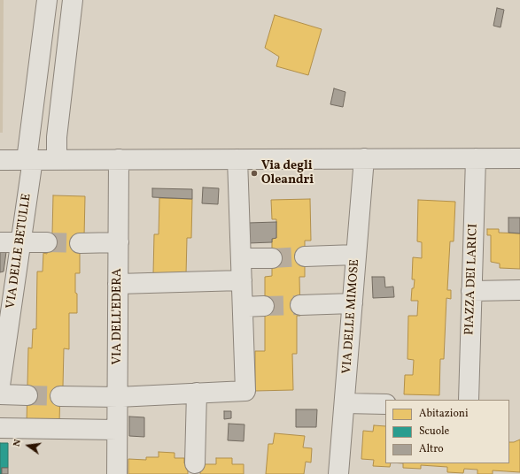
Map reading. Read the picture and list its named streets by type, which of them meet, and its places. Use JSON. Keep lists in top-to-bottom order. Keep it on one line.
{"streets":{"street":["VIA DELLE BETULLE","PIAZZA DEI LARICI","VIA DELL'EDERA","VIA DELLE MIMOSE"]},"places":["Via degli Oleandri"],"legend":["Abitazioni","Scuole","Altro"],"north":"left"}
